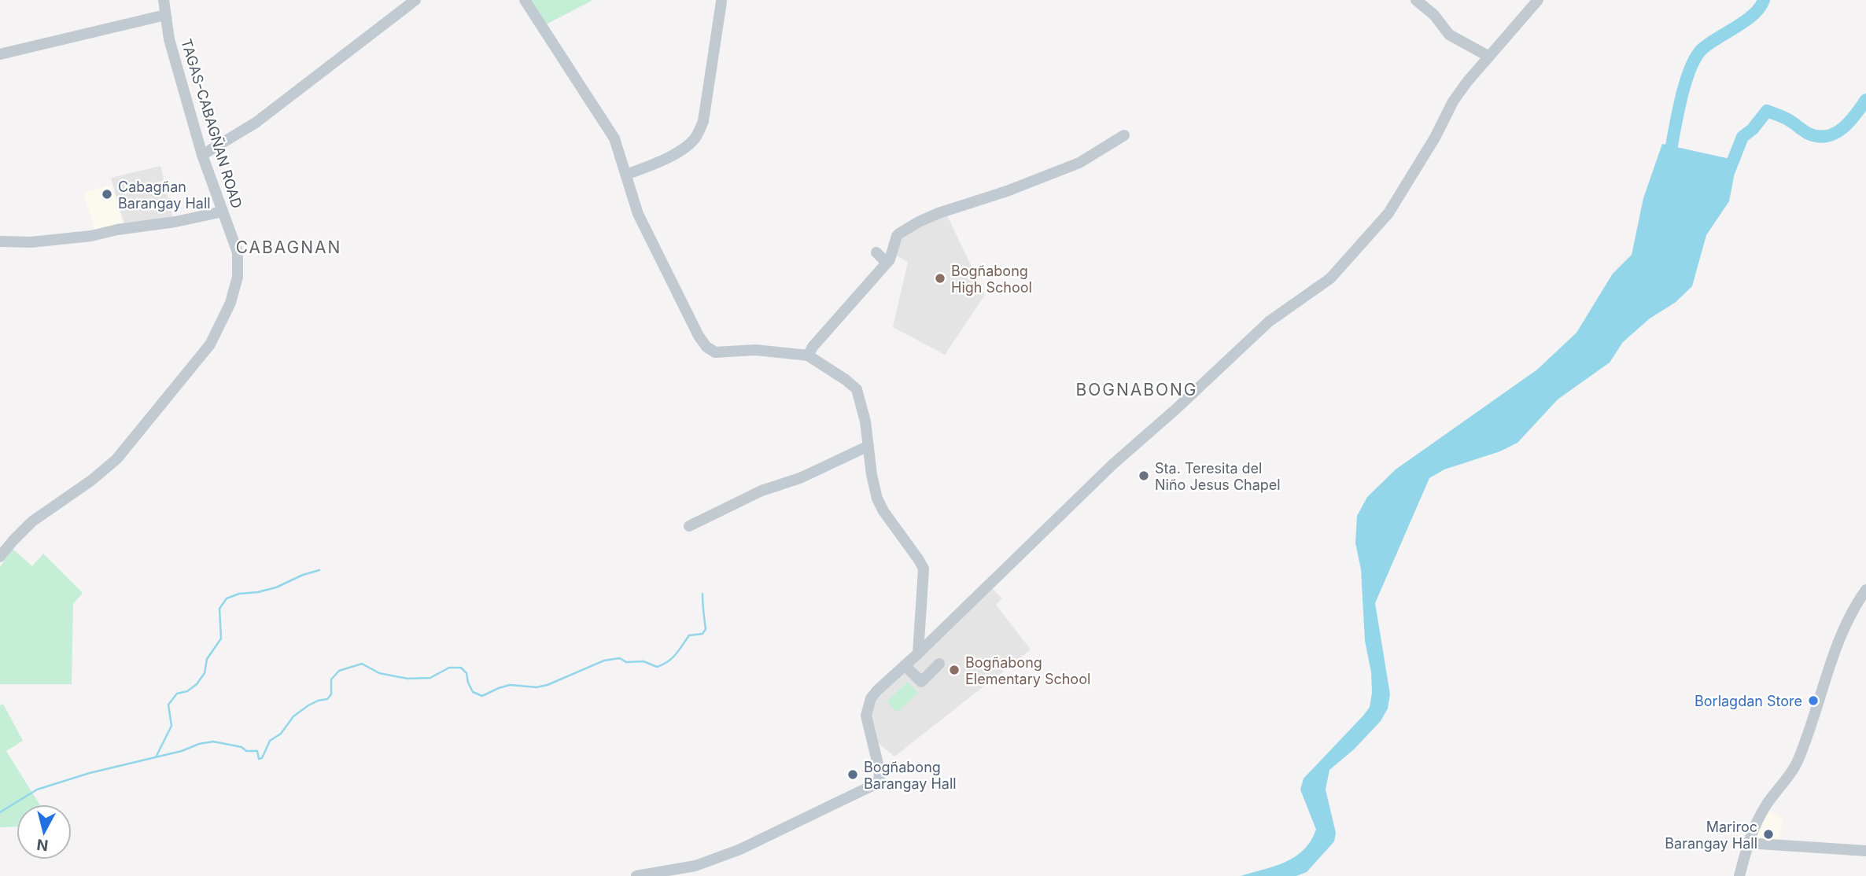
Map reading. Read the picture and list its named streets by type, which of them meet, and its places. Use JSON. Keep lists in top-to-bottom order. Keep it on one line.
{"streets":{"street":["TAGAS-CABAGÑAN ROAD"]},"districts":["CABAGNAN","BOGNABONG"],"places":["Cabagñan Barangay Hall","Bogñabong High School","Sta. Teresita del Niño Jesus Chapel","Bogñabong Elementary School","Borlagdan Store","Bogñabong Barangay Hall","Mariroc Barangay Hall"],"north":"bottom"}
